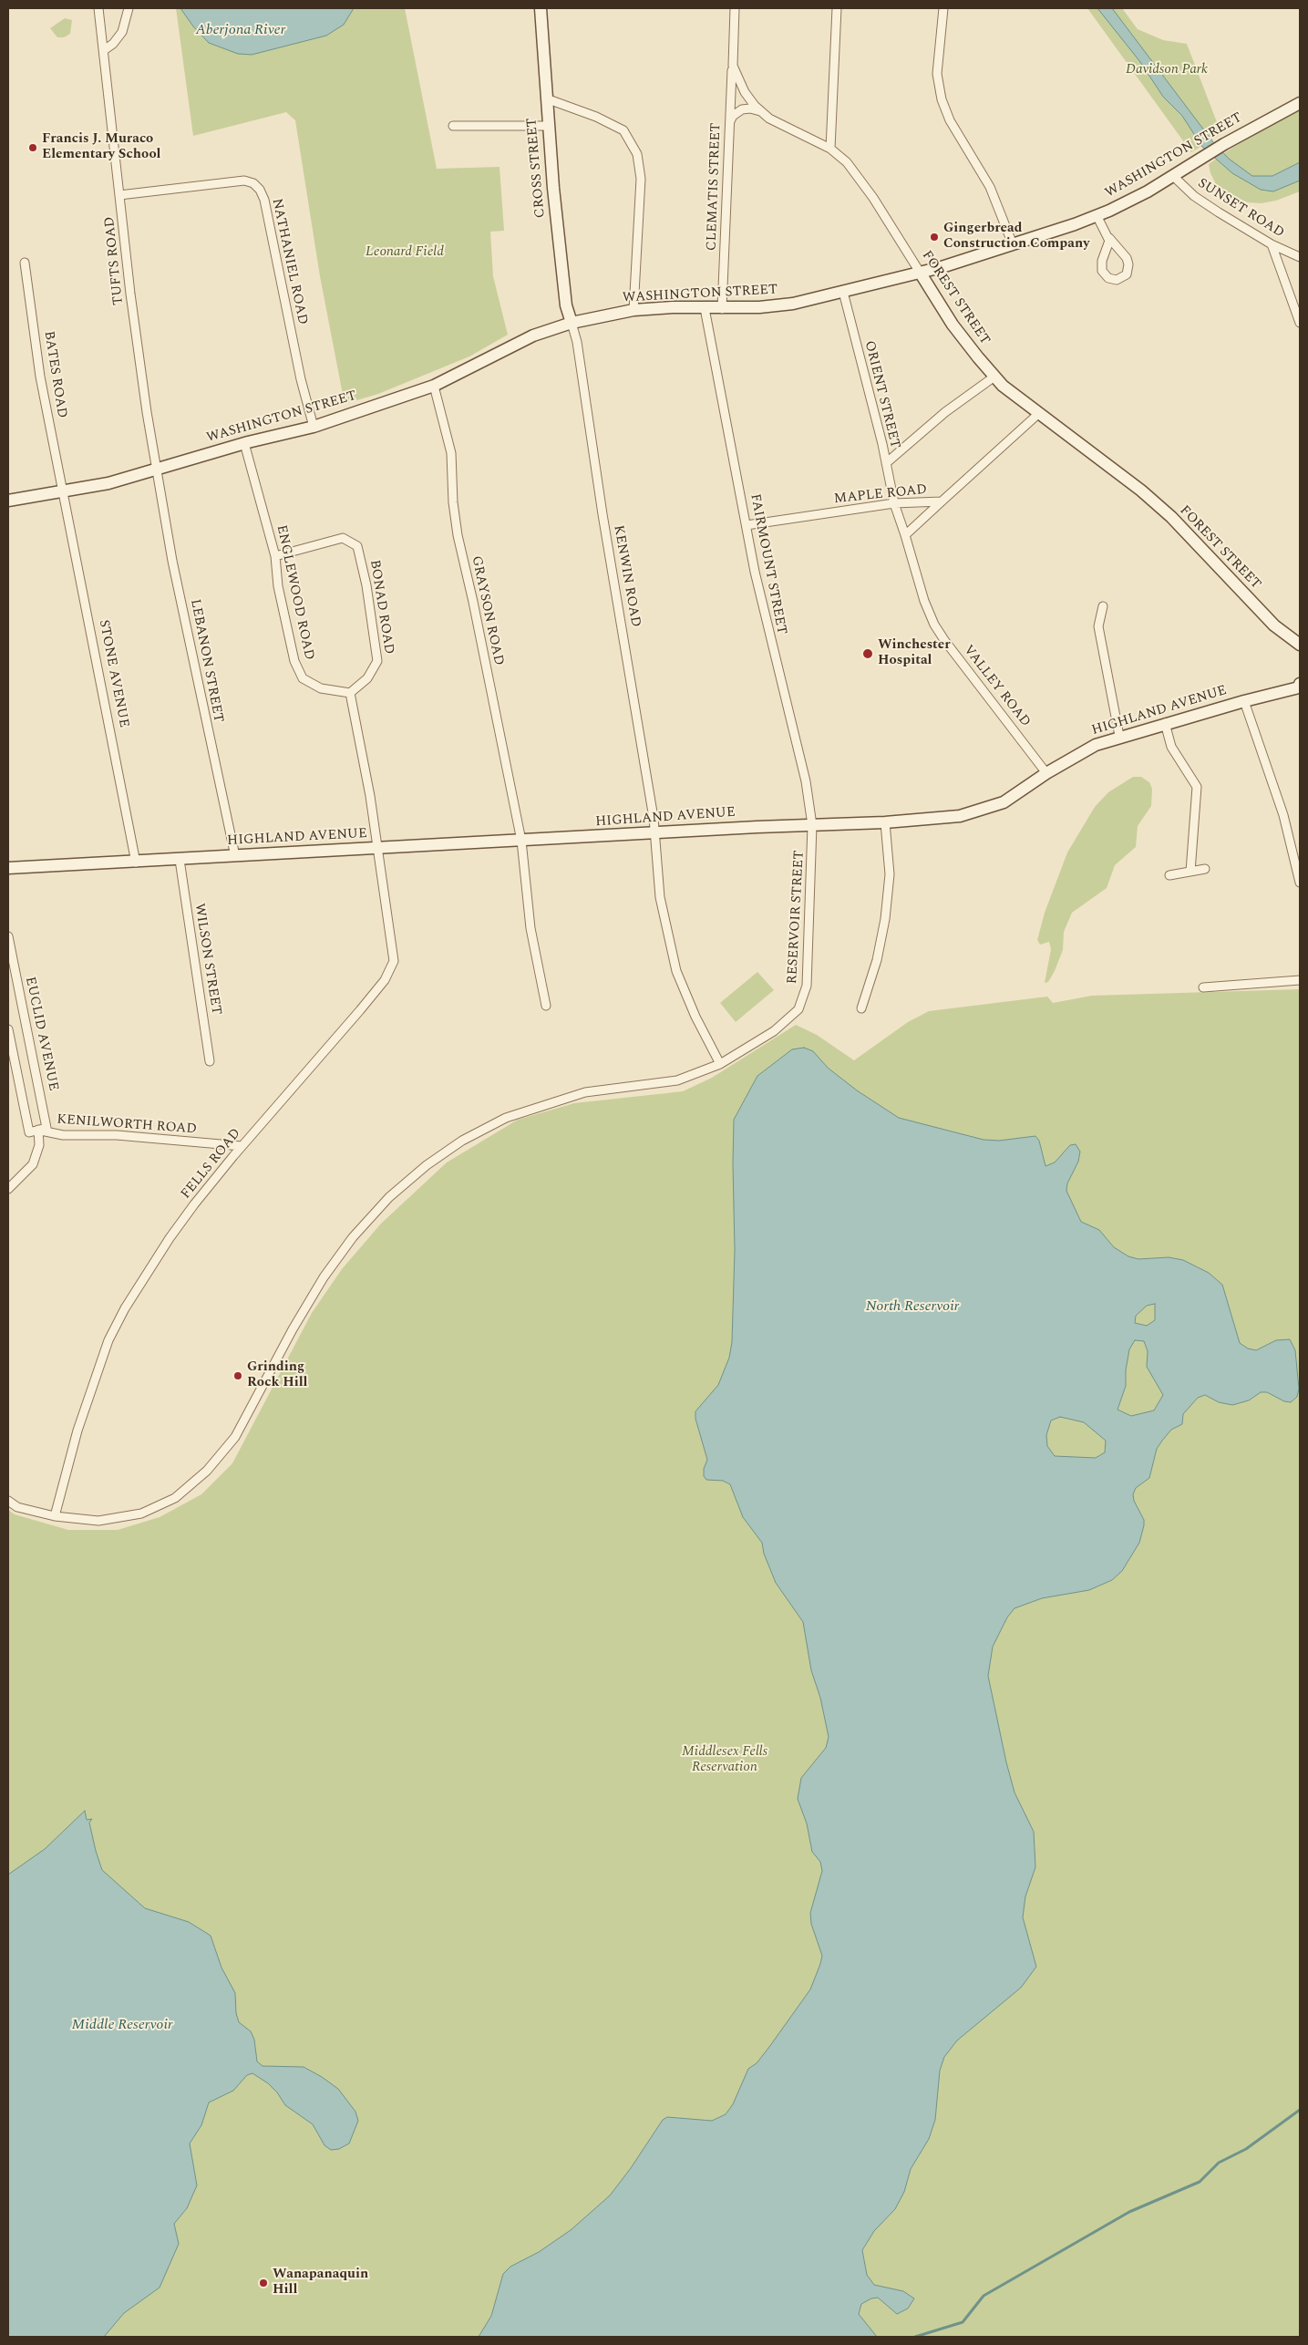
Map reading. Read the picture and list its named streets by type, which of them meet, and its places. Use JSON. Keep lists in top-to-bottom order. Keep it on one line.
{"streets":{"main road":["WASHINGTON STREET","CROSS STREET","FOREST STREET","HIGHLAND AVENUE"],"street":["CLEMATIS STREET","SUNSET ROAD","TUFTS ROAD","NATHANIEL ROAD","BATES ROAD","ORIENT STREET","MAPLE ROAD","FAIRMOUNT STREET","KENWIN ROAD","ENGLEWOOD ROAD","BONAD ROAD","GRAYSON ROAD","LEBANON STREET","STONE AVENUE","VALLEY ROAD","RESERVOIR STREET","WILSON STREET","EUCLID AVENUE","KENILWORTH ROAD","FELLS ROAD"]},"crossings":[["WASHINGTON STREET","CROSS STREET"],["WASHINGTON STREET","CLEMATIS STREET"],["WASHINGTON STREET","SUNSET ROAD"],["WASHINGTON STREET","TUFTS ROAD"],["WASHINGTON STREET","NATHANIEL ROAD"],["WASHINGTON STREET","FOREST STREET"],["WASHINGTON STREET","BATES ROAD"],["WASHINGTON STREET","ORIENT STREET"],["WASHINGTON STREET","FAIRMOUNT STREET"],["WASHINGTON STREET","KENWIN ROAD"],["WASHINGTON STREET","ENGLEWOOD ROAD"],["WASHINGTON STREET","GRAYSON ROAD"],["WASHINGTON STREET","LEBANON STREET"],["WASHINGTON STREET","STONE AVENUE"],["CROSS STREET","KENWIN ROAD"],["CLEMATIS STREET","FOREST STREET"],["TUFTS ROAD","NATHANIEL ROAD"],["TUFTS ROAD","LEBANON STREET"],["FOREST STREET","MAPLE ROAD"],["BATES ROAD","STONE AVENUE"],["ORIENT STREET","MAPLE ROAD"],["ORIENT STREET","VALLEY ROAD"],["MAPLE ROAD","FAIRMOUNT STREET"],["MAPLE ROAD","VALLEY ROAD"],["FAIRMOUNT STREET","HIGHLAND AVENUE"],["FAIRMOUNT STREET","RESERVOIR STREET"],["KENWIN ROAD","HIGHLAND AVENUE"],["KENWIN ROAD","RESERVOIR STREET"],["ENGLEWOOD ROAD","BONAD ROAD"],["GRAYSON ROAD","HIGHLAND AVENUE"],["LEBANON STREET","HIGHLAND AVENUE"],["STONE AVENUE","HIGHLAND AVENUE"],["VALLEY ROAD","HIGHLAND AVENUE"],["HIGHLAND AVENUE","RESERVOIR STREET"],["HIGHLAND AVENUE","WILSON STREET"],["HIGHLAND AVENUE","FELLS ROAD"],["EUCLID AVENUE","KENILWORTH ROAD"],["KENILWORTH ROAD","FELLS ROAD"]],"water":["Aberjona River","North Reservoir","Middle Reservoir"],"parks":["Davidson Park","Leonard Field","Middlesex Fells Reservation"],"places":["Francis J. Muraco Elementary School","Gingerbread Construction Company","Winchester Hospital","Grinding Rock Hill","Wanapanaquin Hill"]}
